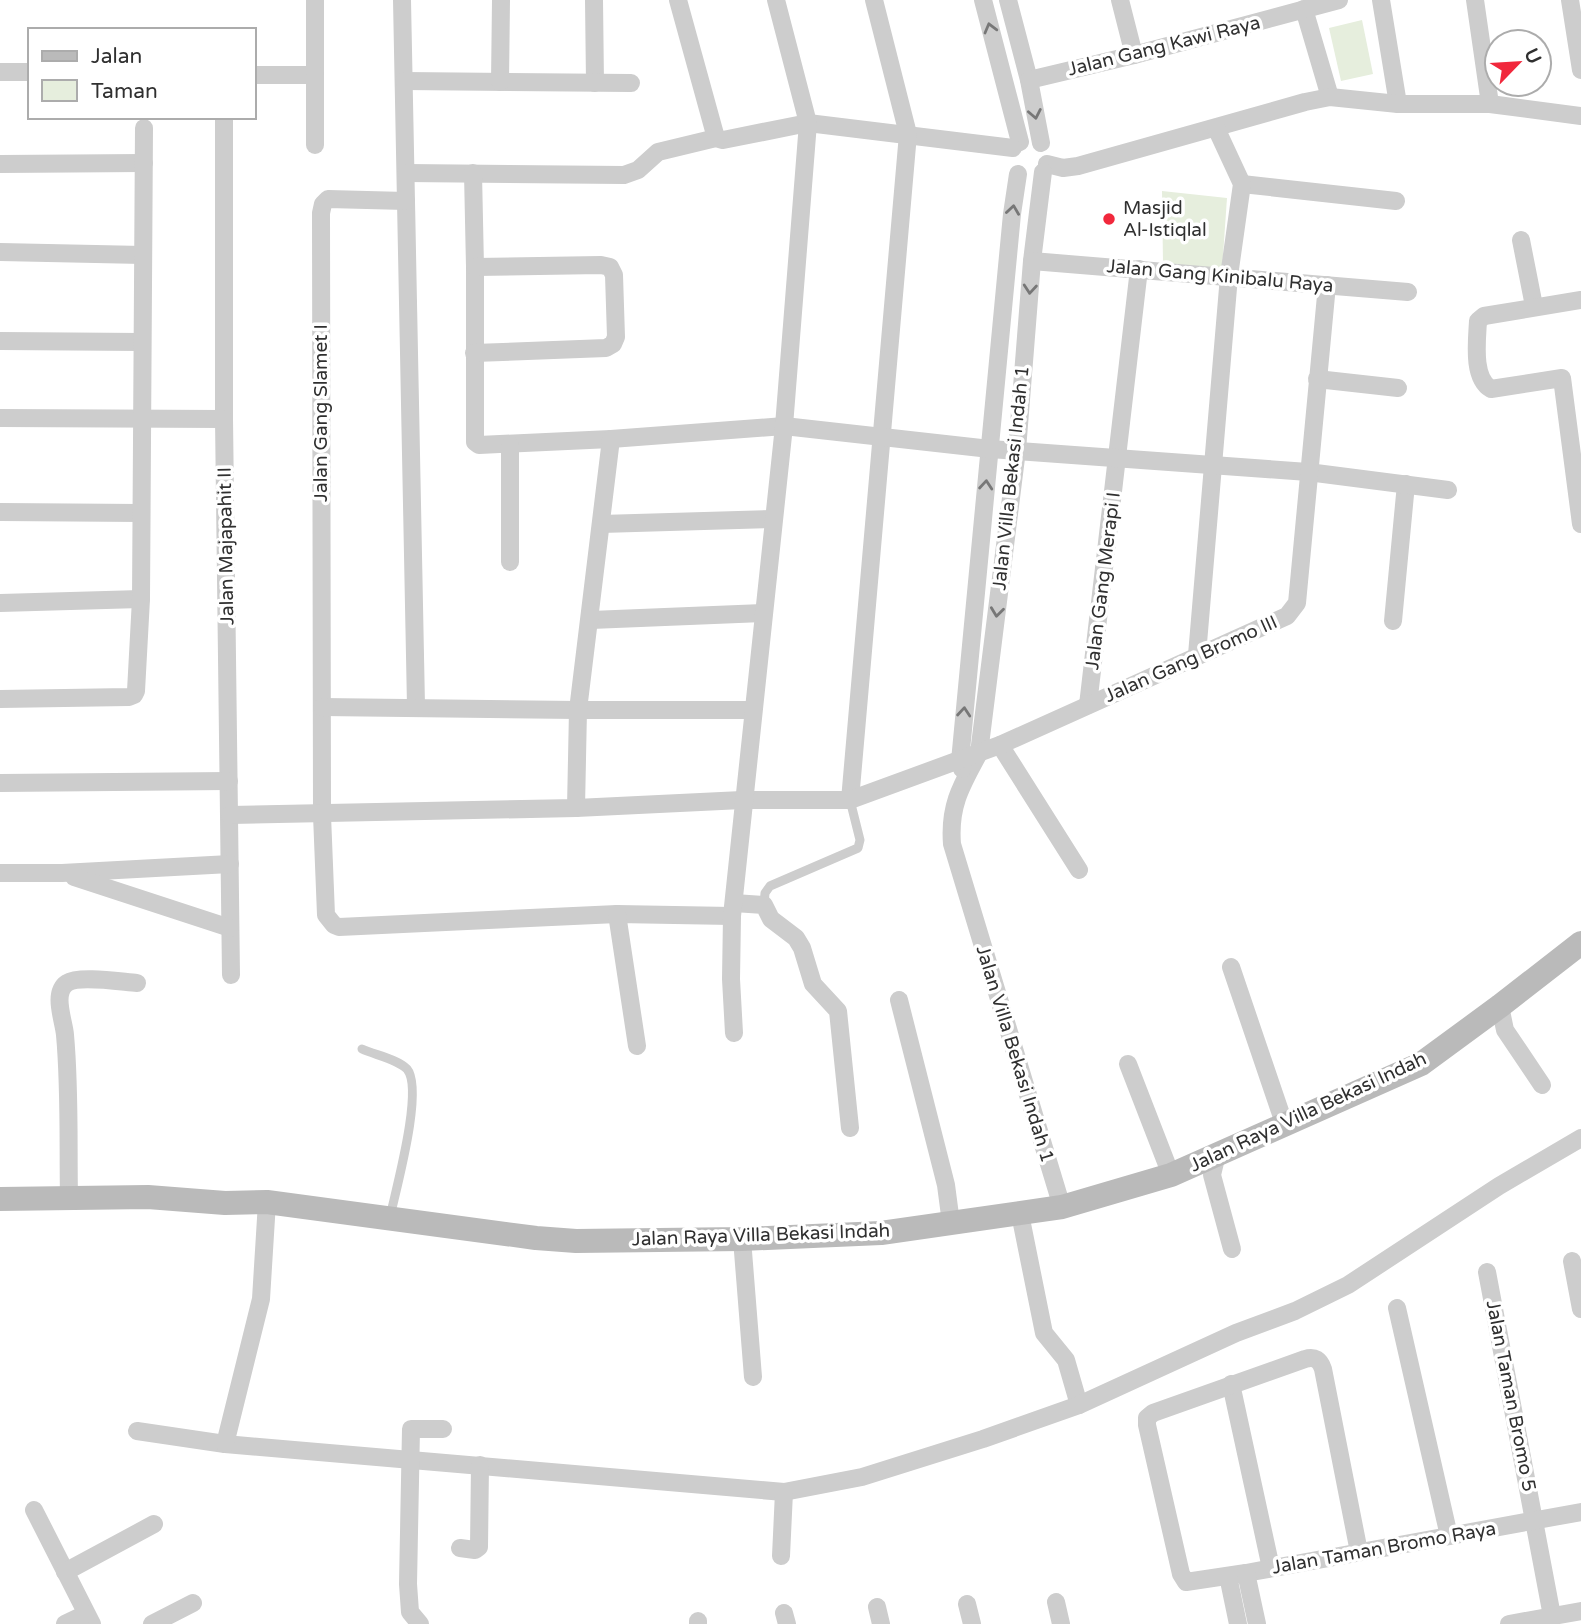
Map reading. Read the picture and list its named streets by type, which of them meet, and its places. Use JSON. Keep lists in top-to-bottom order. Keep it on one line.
{"streets":{"main road":["Jalan Raya Villa Bekasi Indah"],"street":["Jalan Gang Kawi Raya","Jalan Gang Kinibalu Raya","Jalan Gang Slamet I","Jalan Villa Bekasi Indah 1","Jalan Majapahit II","Jalan Gang Merapi I","Jalan Gang Bromo III","Jalan Taman Bromo 5","Jalan Taman Bromo Raya"]},"crossings":[["Jalan Gang Kinibalu Raya","Jalan Villa Bekasi Indah 1"],["Jalan Gang Kinibalu Raya","Jalan Gang Merapi I"],["Jalan Gang Kinibalu Raya","Jalan Gang Bromo III"],["Jalan Gang Slamet I","Jalan Gang Bromo III"],["Jalan Villa Bekasi Indah 1","Jalan Gang Bromo III"],["Jalan Villa Bekasi Indah 1","Jalan Raya Villa Bekasi Indah"],["Jalan Majapahit II","Jalan Gang Bromo III"],["Jalan Gang Merapi I","Jalan Gang Bromo III"],["Jalan Taman Bromo 5","Jalan Taman Bromo Raya"]],"places":["Masjid Al-Istiqlal"],"legend":["Jalan","Taman"],"north":"top right"}
